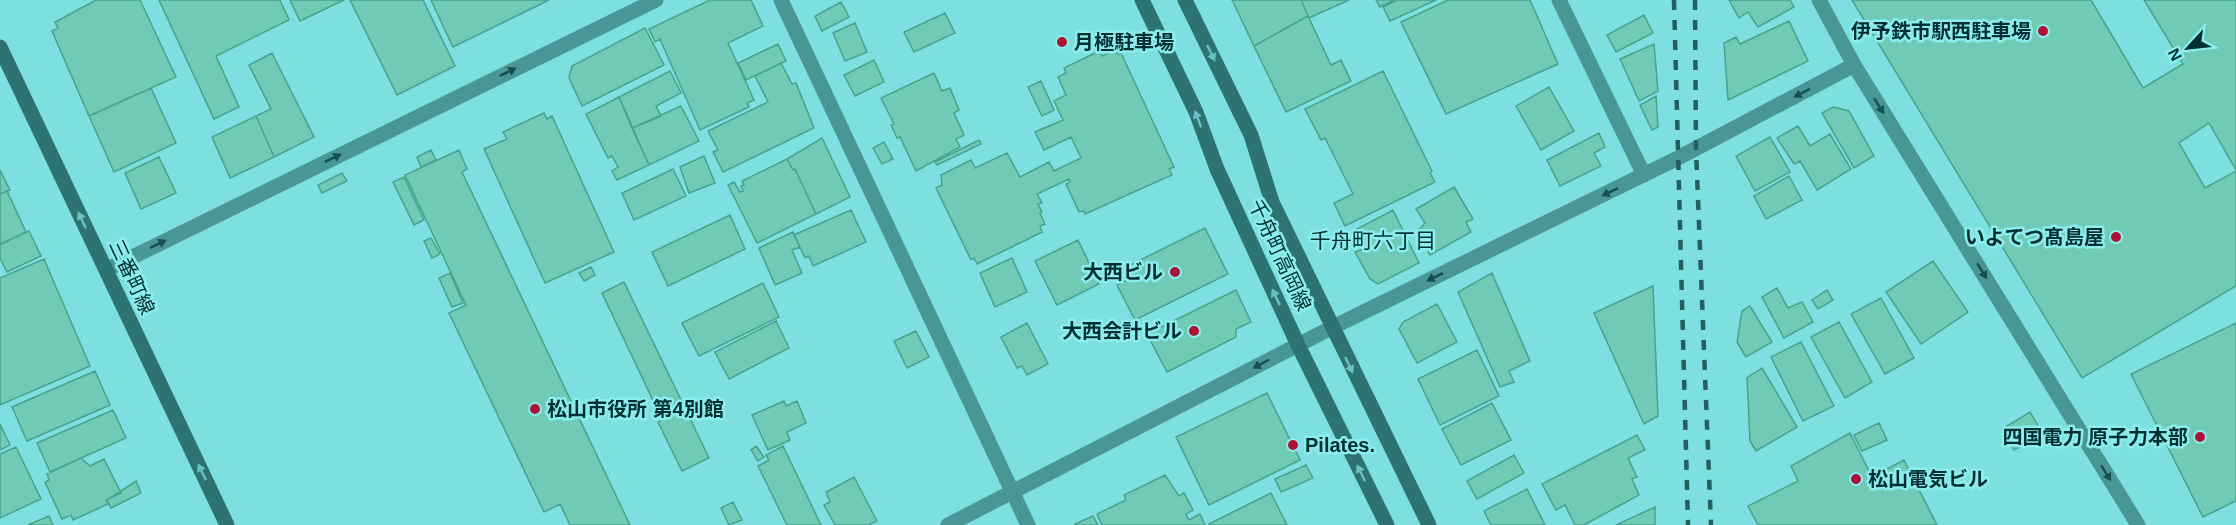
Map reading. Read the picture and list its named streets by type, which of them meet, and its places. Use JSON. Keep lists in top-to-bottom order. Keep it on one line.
{"streets":{"street":["千舟町高岡線","三番町線"]},"one_way":["三番町線"],"districts":["千舟町六丁目"],"places":["伊予鉄市駅西駐車場","月極駐車場","いよてつ髙島屋","大西ビル","大西会計ビル","松山市役所 第4別館","四国電力 原子力本部","Pilates.","松山電気ビル"],"north":"bottom left"}
